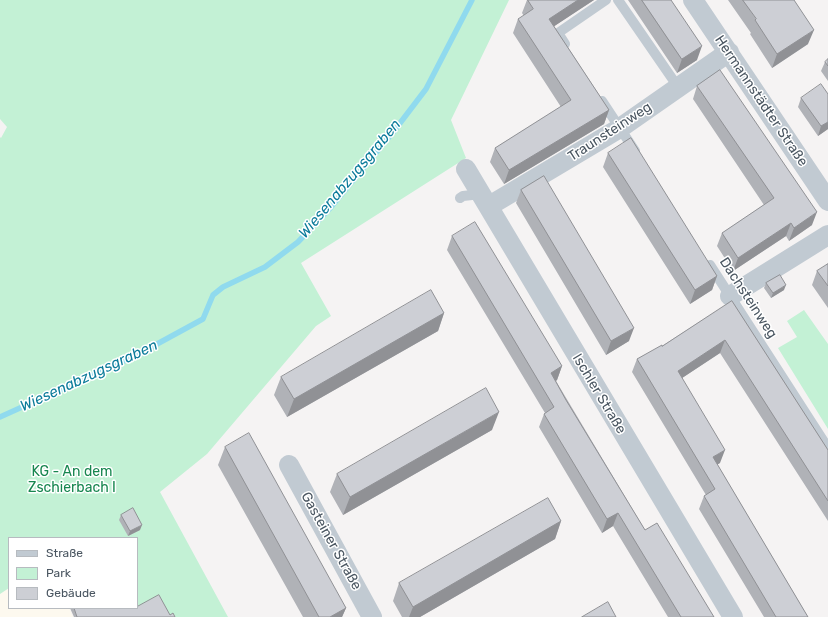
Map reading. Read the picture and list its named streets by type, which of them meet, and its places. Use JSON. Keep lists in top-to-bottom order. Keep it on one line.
{"streets":{"street":["Hermannstädter Straße","Traunsteinweg","Ischler Straße","Gasteiner Straße"],"lane":["Dachsteinweg"]},"crossings":[["Hermannstädter Straße","Traunsteinweg"],["Traunsteinweg","Ischler Straße"]],"water":["Wiesenabzugsgraben"],"parks":["KG - An dem Zschierbach I"],"legend":["Straße","Park","Gebäude"]}
